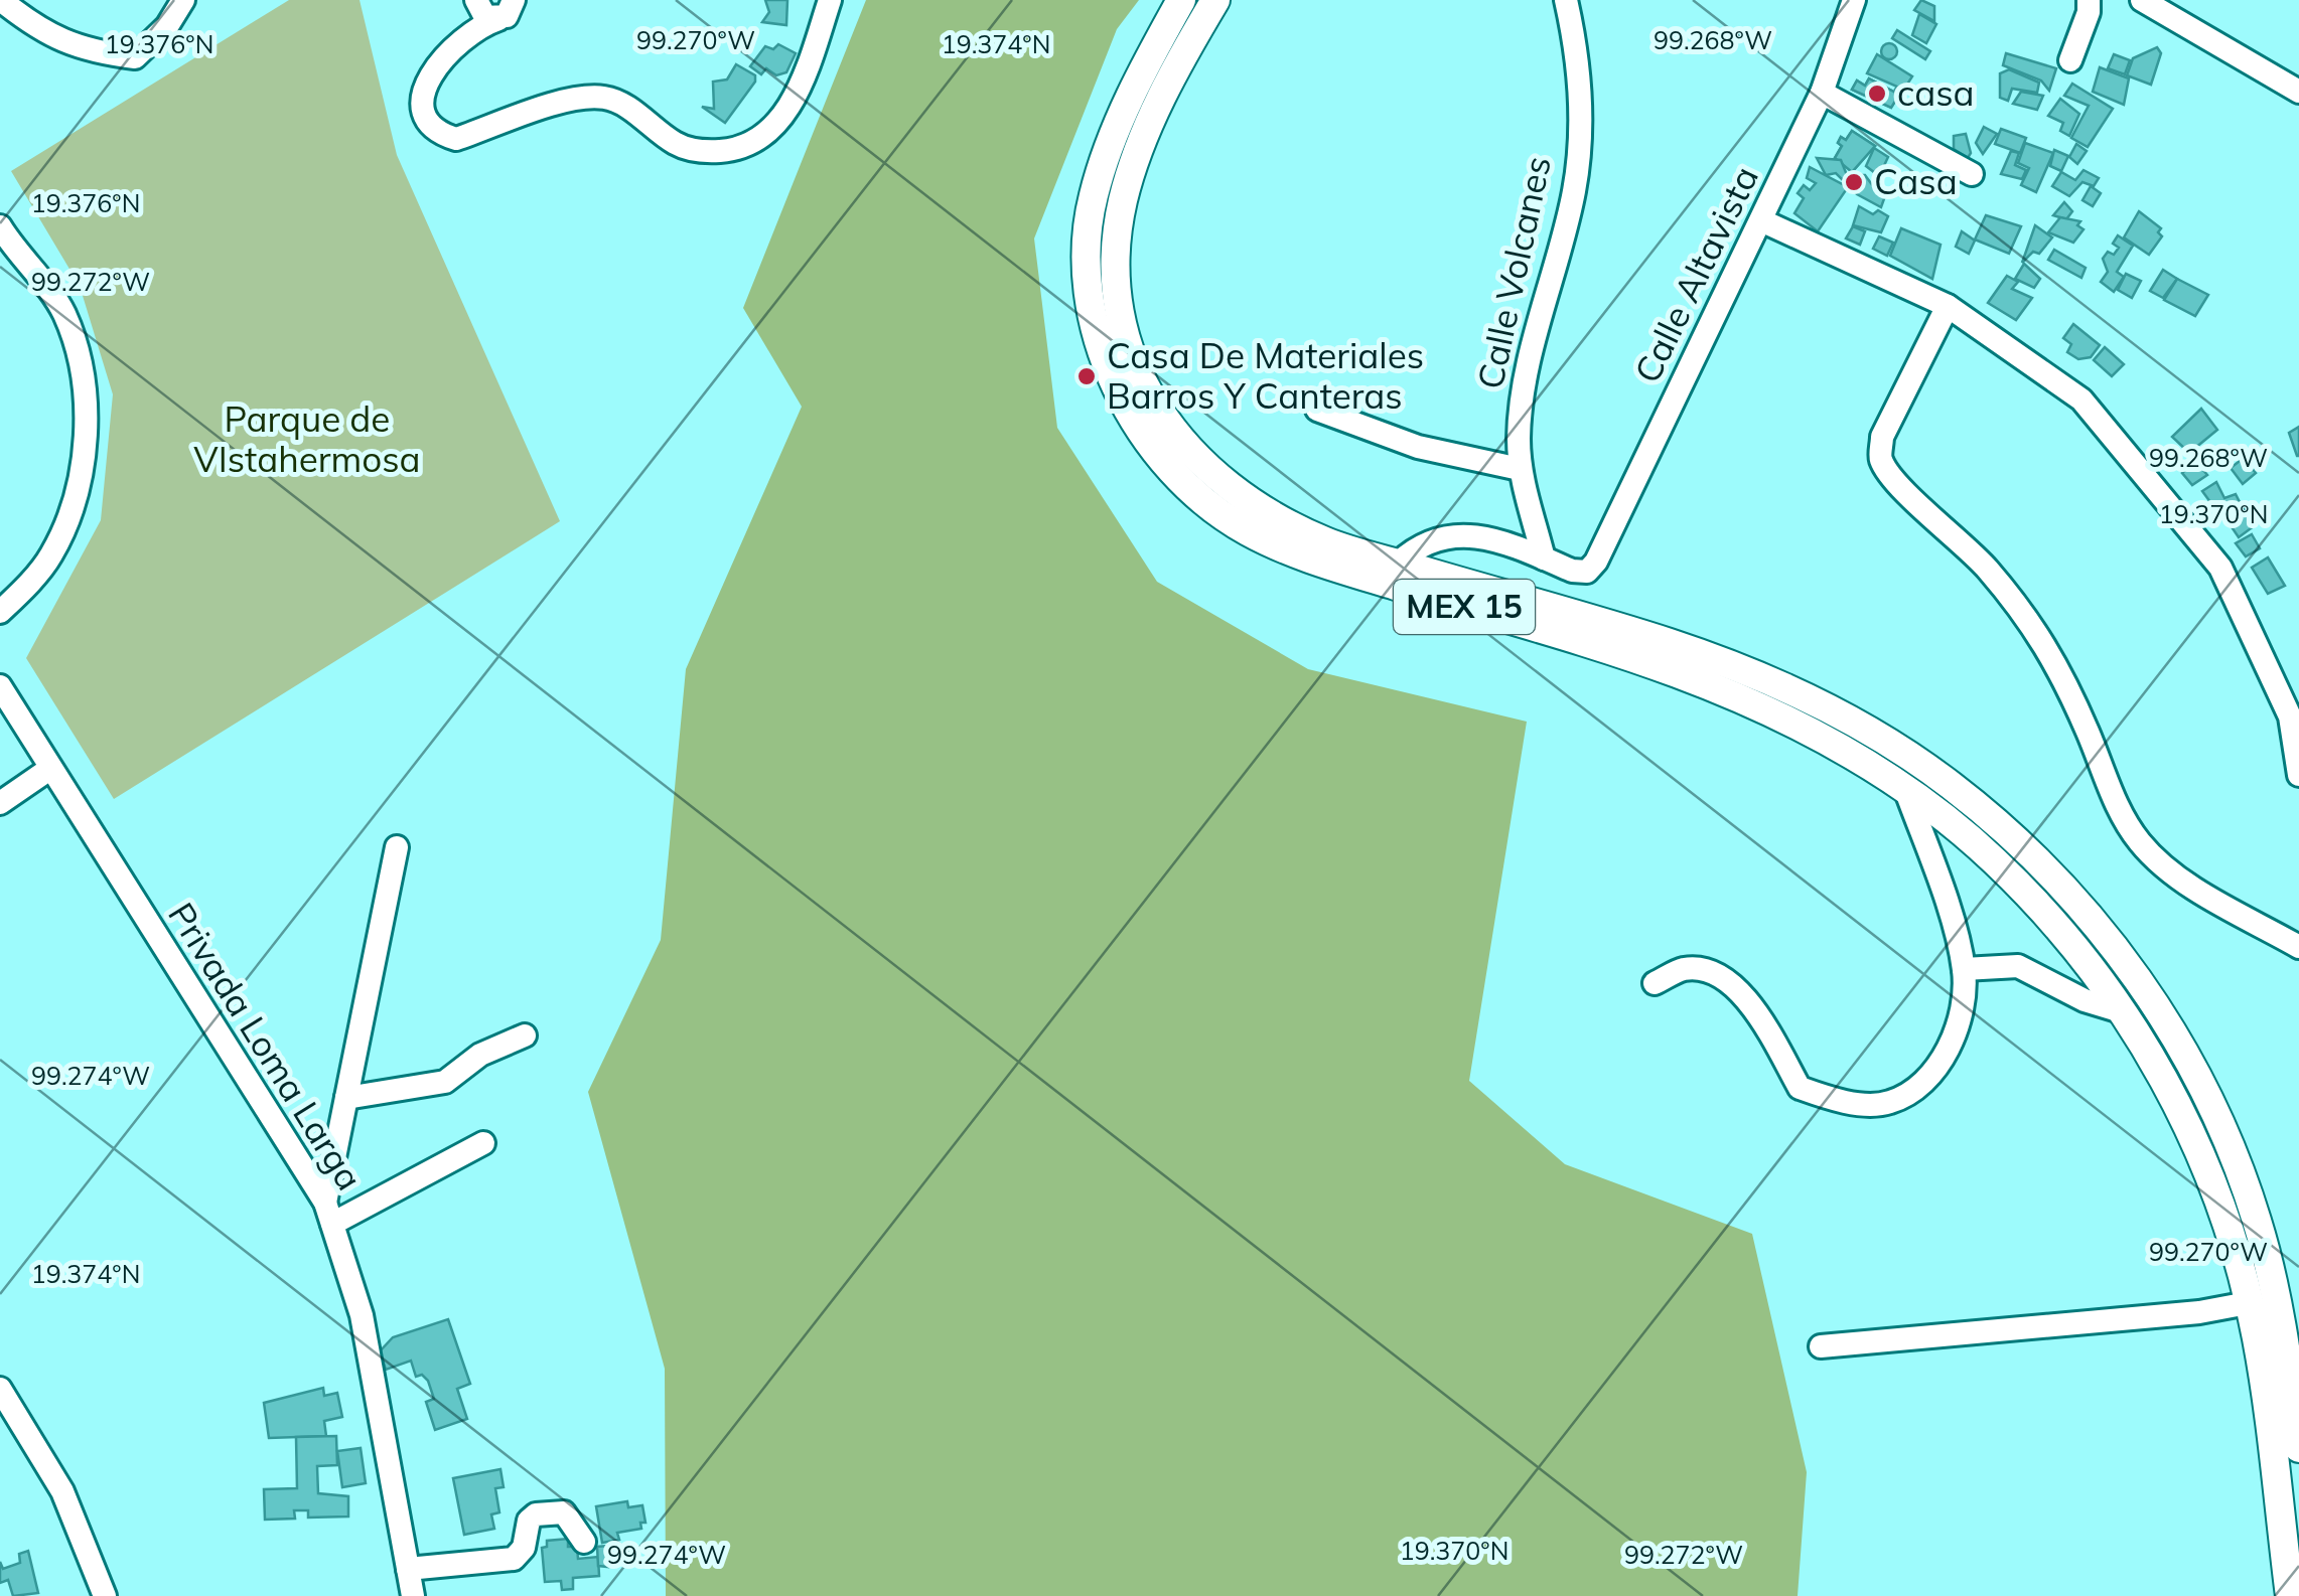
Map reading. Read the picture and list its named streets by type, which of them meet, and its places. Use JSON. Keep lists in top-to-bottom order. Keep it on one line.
{"streets":{"main road":["MEX 15"],"street":["Calle Volcanes","Calle Altavista","Privada Loma Larga"]},"crossings":[["Calle Volcanes","Calle Altavista"]],"parks":["Parque de VIstahermosa"],"places":["casa","Casa","Casa De Materiales Barros Y Canteras"],"coordinates":["99.270°W","99.268°W","19.376°N","19.374°N","99.272°W","19.370°N","99.274°W"]}
